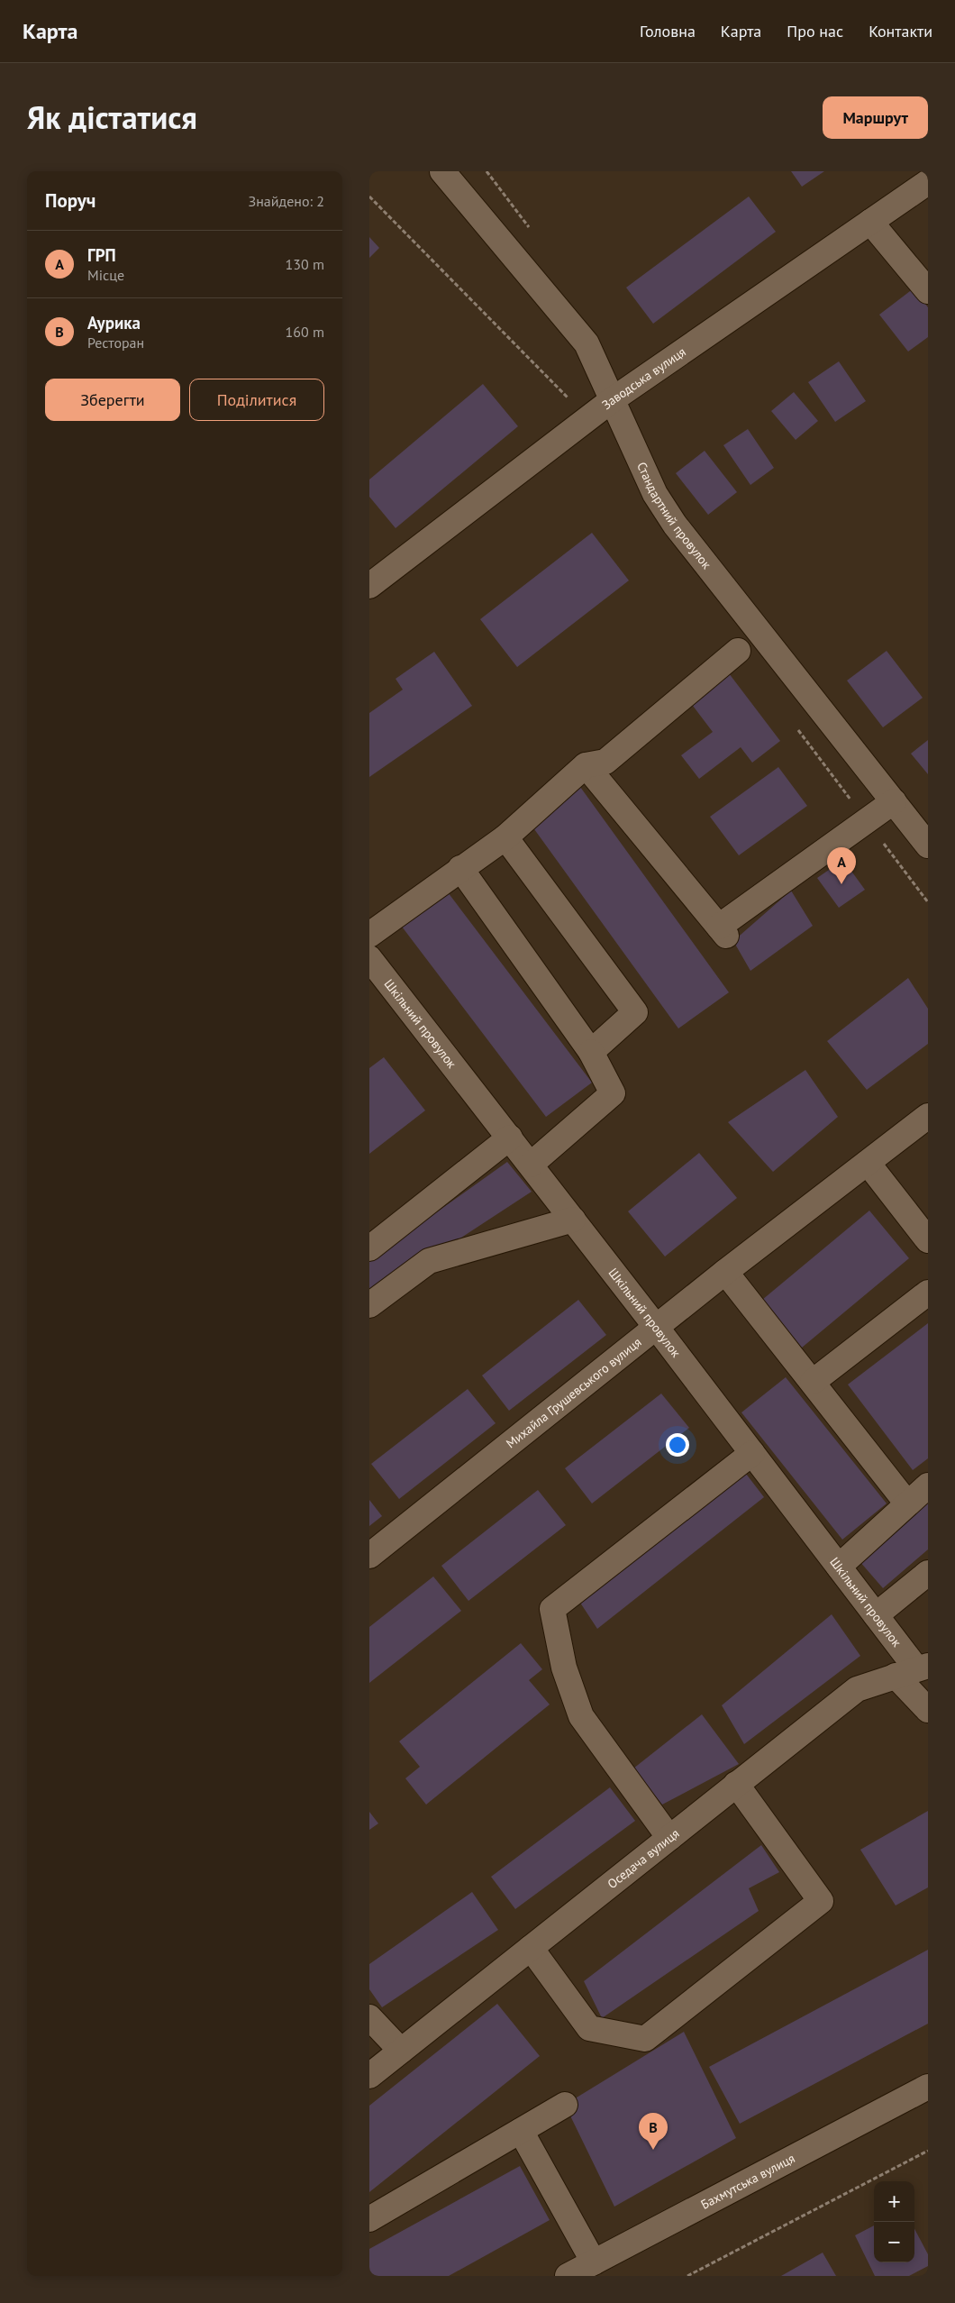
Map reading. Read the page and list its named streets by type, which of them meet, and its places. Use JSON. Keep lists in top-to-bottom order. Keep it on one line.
{"streets":{"street":["Заводська вулиця","Стандартний провулок","Шкільний провулок","Михайла Грушевського вулиця","Оседача вулиця","Бахмутська вулиця"]},"crossings":[["Заводська вулиця","Стандартний провулок"],["Шкільний провулок","Михайла Грушевського вулиця"],["Шкільний провулок","Оседача вулиця"]],"page":{"header":"Карта","nav":["Головна","Карта","Про нас","Контакти"],"title":"Як дістатися","buttons":["Маршрут",["Зберегти","Поділитися"]],"heading":["Поруч","Знайдено: 2"],"list":[{"mark":"A","name":"ГРП","note":"Місце","value":"130 m"},{"mark":"B","name":"Аурика","note":"Ресторан","value":"160 m"}],"pins":["A","B"],"map_buttons":["+","−"]}}
